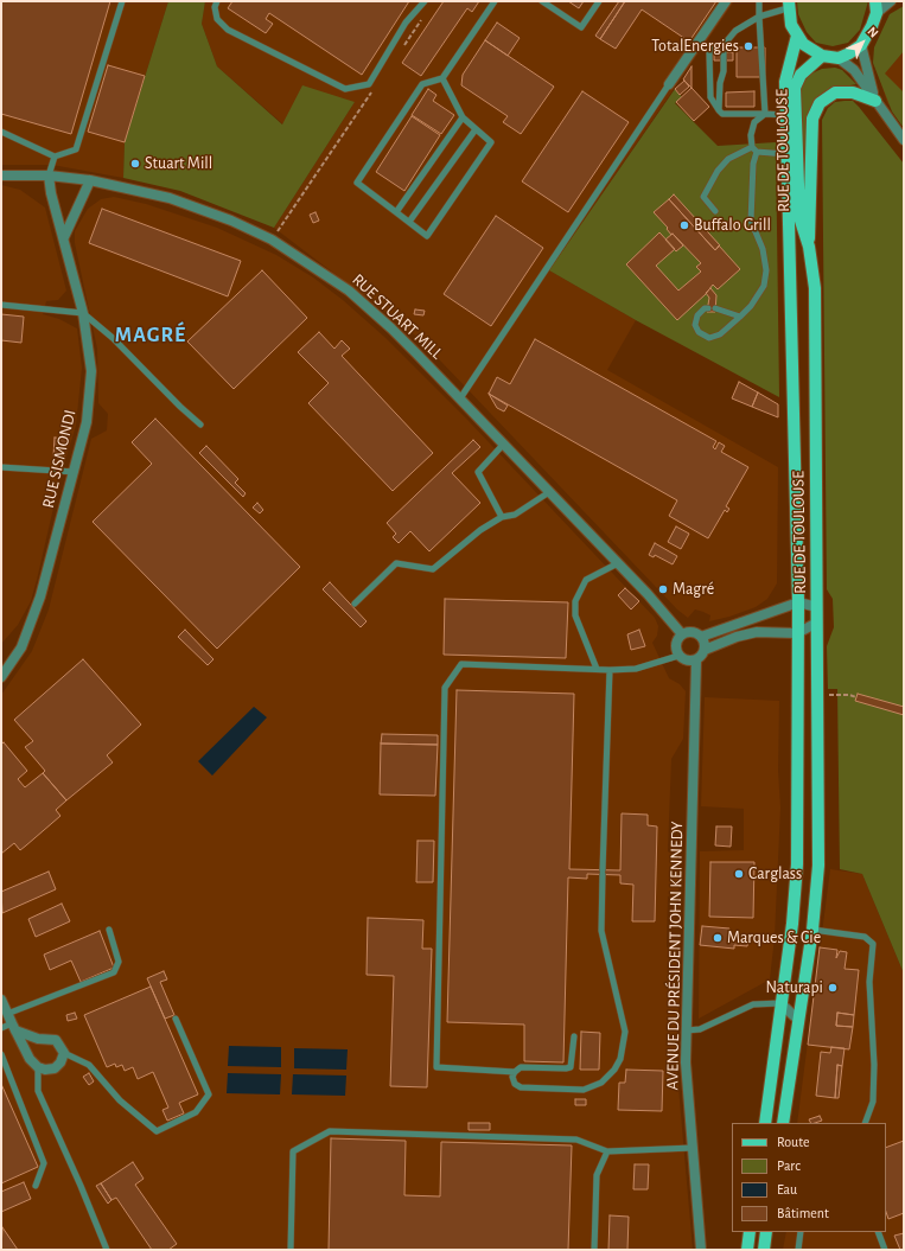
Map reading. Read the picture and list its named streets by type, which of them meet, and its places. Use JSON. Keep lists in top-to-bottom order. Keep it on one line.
{"streets":{"main road":["RUE DE TOULOUSE"],"street":["RUE STUART MILL","RUE SISMONDI","AVENUE DU PRÉSIDENT JOHN KENNEDY"]},"crossings":[["RUE STUART MILL","RUE SISMONDI"],["RUE STUART MILL","AVENUE DU PRÉSIDENT JOHN KENNEDY"]],"districts":["MAGRÉ"],"places":["TotalEnergies","Stuart Mill","Buffalo Grill","Magré","Carglass","Marques & Cie","Naturapi"],"legend":["Route","Parc","Eau","Bâtiment"],"north":"top right"}
